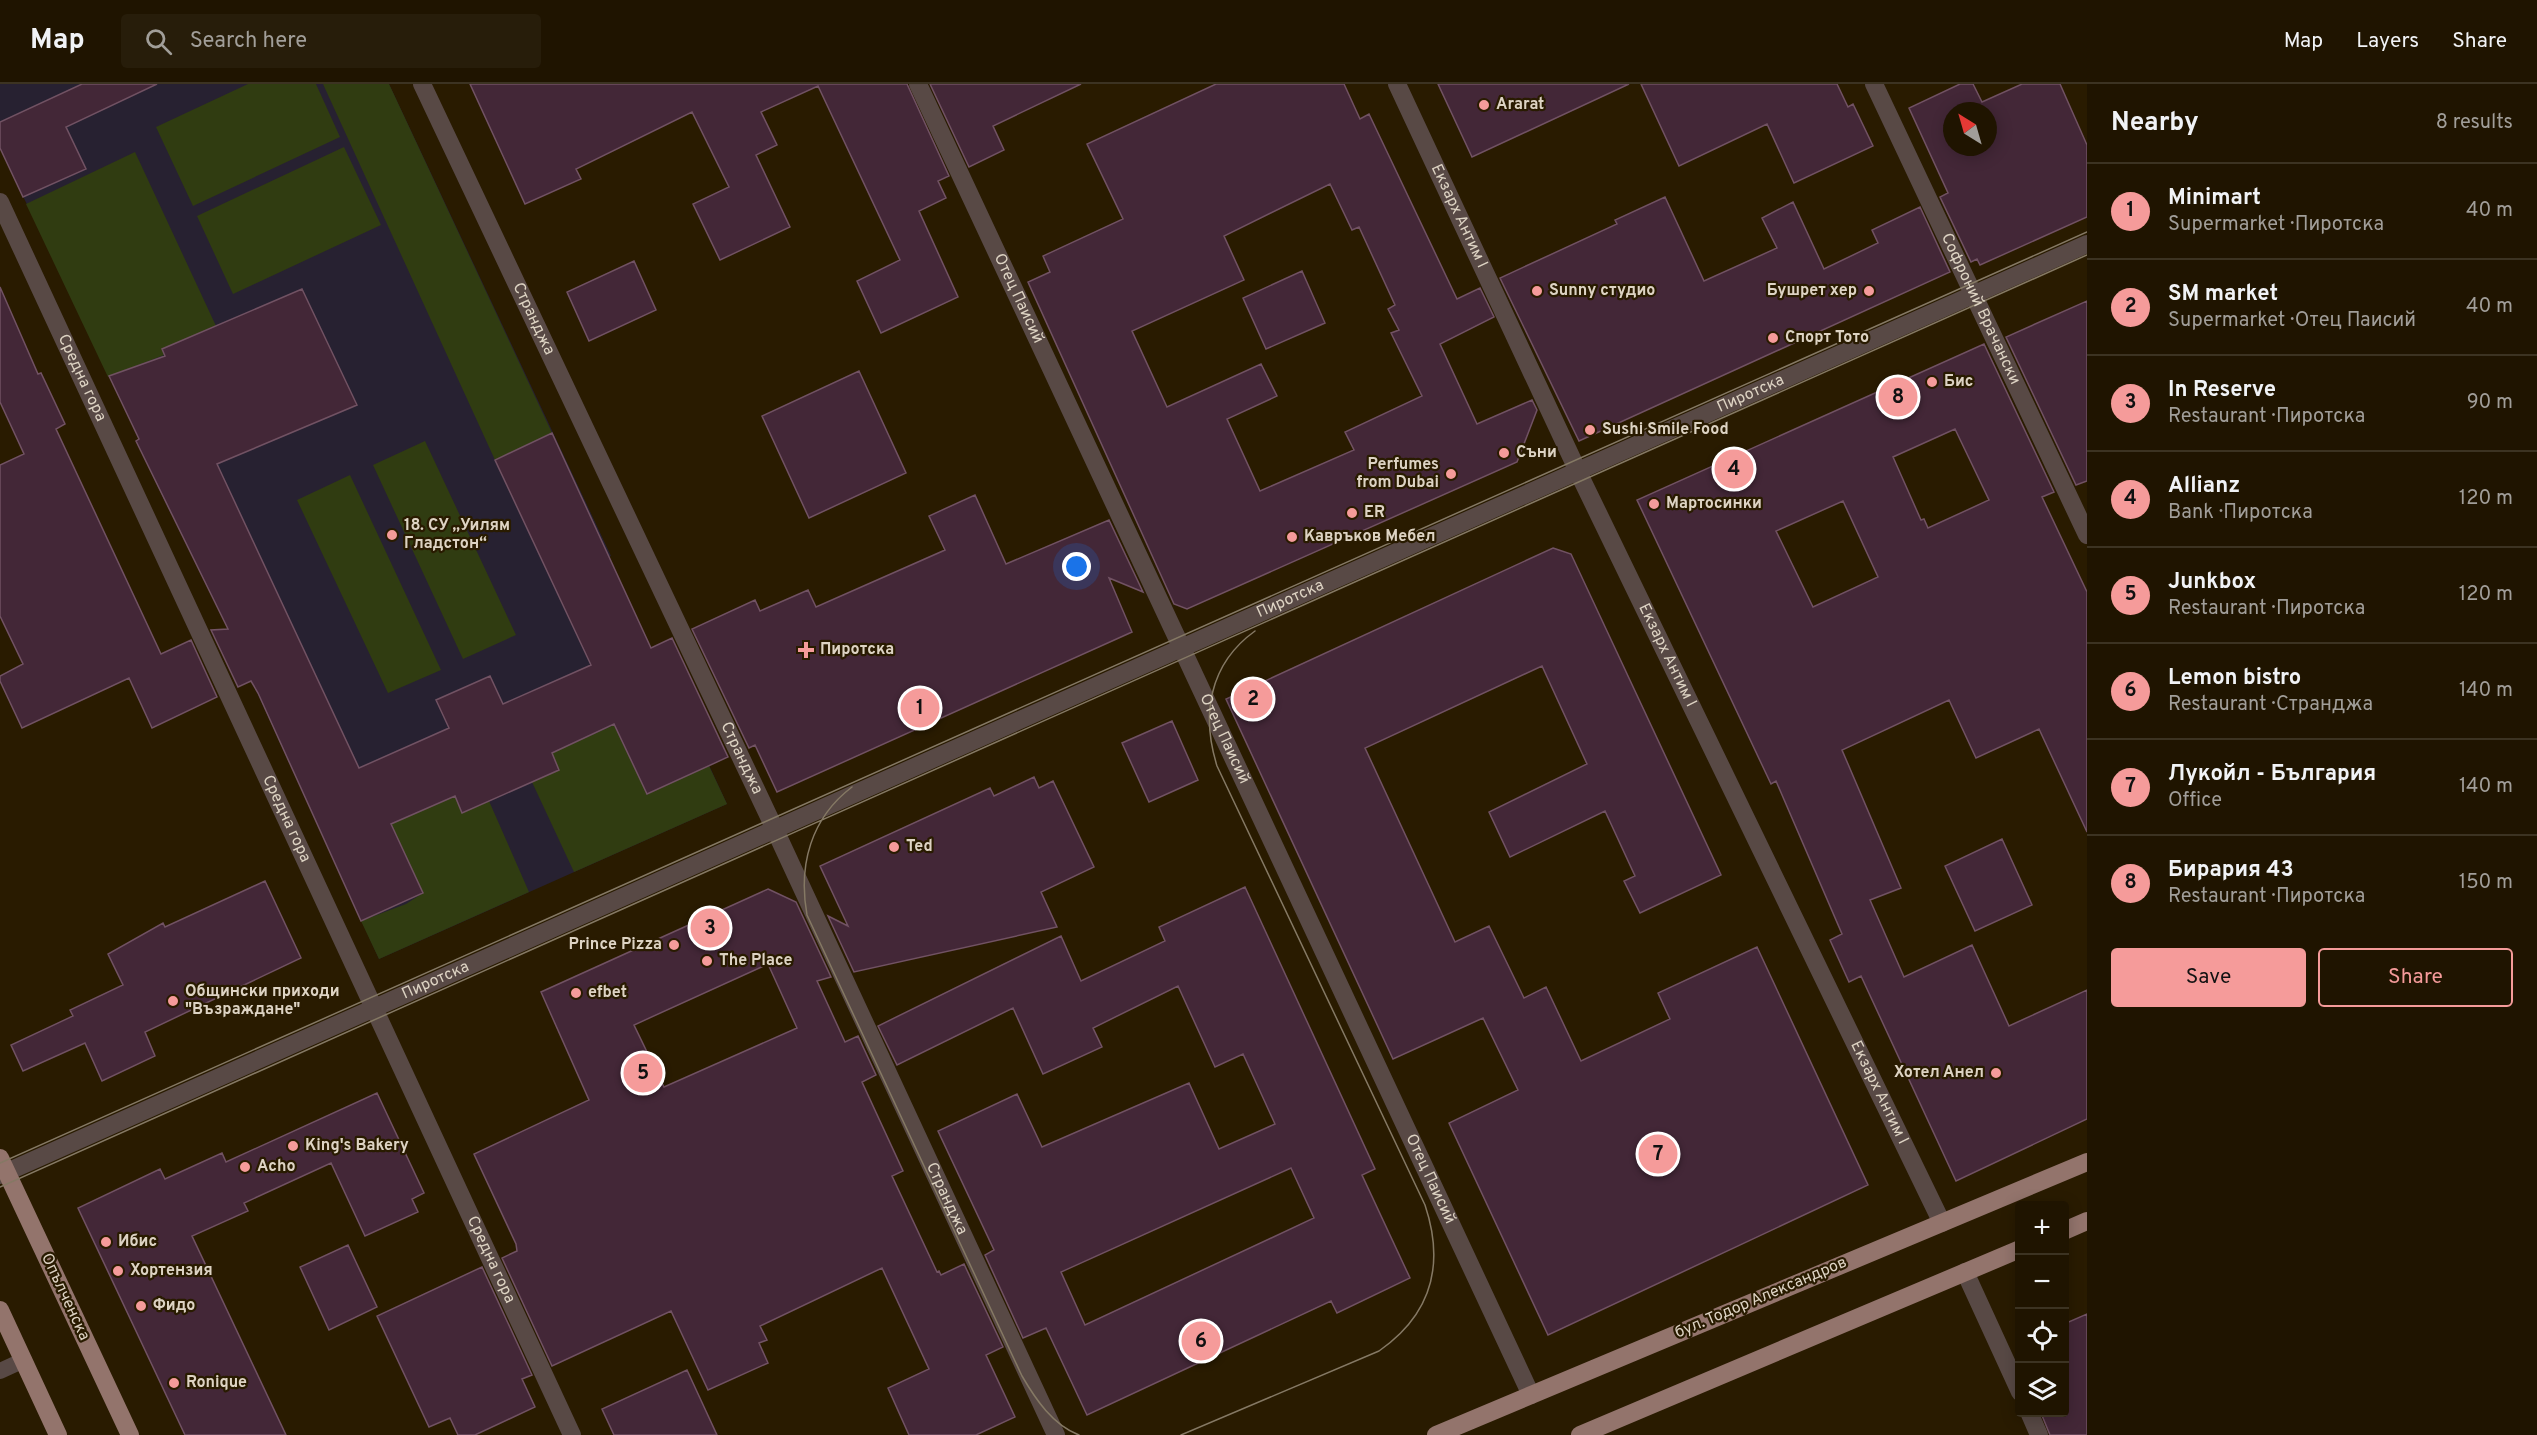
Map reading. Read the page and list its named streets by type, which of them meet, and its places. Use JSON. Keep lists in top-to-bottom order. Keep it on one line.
{"streets":{"main road":["Опълченска","бул. Тодор Александров"],"street":["Екзарх Антим I","Отец Паисий","Софроний Врачански","Странджа","Средна гора","Пиротска"]},"crossings":[["Екзарх Антим I","Пиротска"],["Екзарх Антим I","бул. Тодор Александров"],["Отец Паисий","Пиротска"],["Отец Паисий","бул. Тодор Александров"],["Софроний Врачански","Пиротска"],["Странджа","Пиротска"],["Средна гора","Пиротска"],["Пиротска","Опълченска"]],"places":{"other":["Ararat","Sunny студио","Бушрет хер","Спорт Тото","Бис","Sushi Smile Food","Съни","Perfumes from Dubai","Мартосинки","ER","18. СУ „Уилям Гладстон“","Кавръков Мебел","Ted","Prince Pizza","The Place","efbet","Общински приходи \"Възраждане\"","Хотел Анел","King's Bakery","Acho","Ибис","Хортензия","Фидо","Ronique"],"health":["Пиротска"]},"north":"top left","page":{"header":"Map","search":"Search here","nav":["Map","Layers","Share"],"heading":["Nearby","8 results"],"list":[{"mark":"1","name":"Minimart","note":"Supermarket · Пиротска","value":"40 m"},{"mark":"2","name":"SM market","note":"Supermarket · Отец Паисий","value":"40 m"},{"mark":"3","name":"In Reserve","note":"Restaurant · Пиротска","value":"90 m"},{"mark":"4","name":"Allianz","note":"Bank · Пиротска","value":"120 m"},{"mark":"5","name":"Junkbox","note":"Restaurant · Пиротска","value":"120 m"},{"mark":"6","name":"Lemon bistro","note":"Restaurant · Странджа","value":"140 m"},{"mark":"7","name":"Лукойл - България","note":"Office","value":"140 m"},{"mark":"8","name":"Бирария 43","note":"Restaurant · Пиротска","value":"150 m"}],"pins":["8","4","2","1","3","5","7","6"],"buttons":["Save","Share"],"map_buttons":["+","−"]}}
